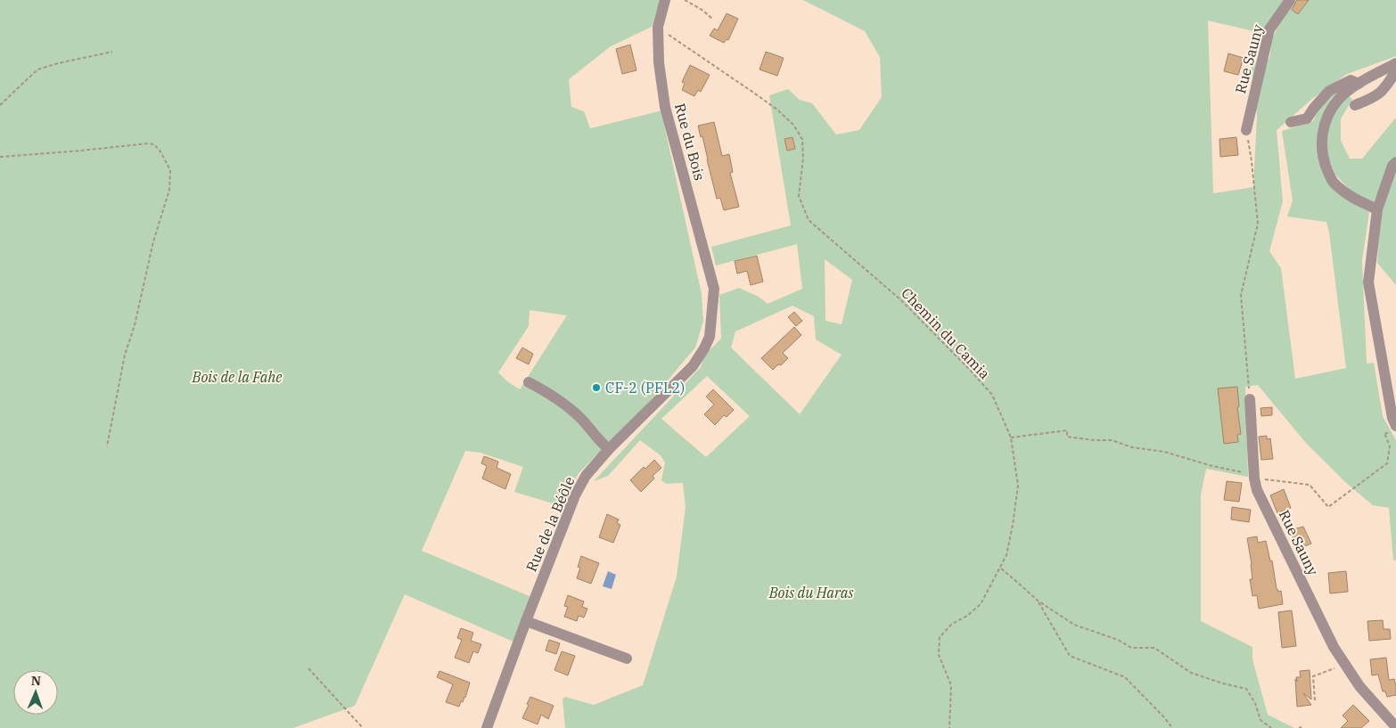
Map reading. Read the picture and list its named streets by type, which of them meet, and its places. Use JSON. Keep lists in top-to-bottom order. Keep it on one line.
{"streets":{"street":["Rue Sauny","Rue du Bois","Rue de la Béôle"],"path":["Chemin du Camia"]},"crossings":[["Rue du Bois","Chemin du Camia"],["Rue du Bois","Rue de la Béôle"]],"parks":["Bois de la Fahe","Bois du Haras"],"places":["CF-2 (PFL2)"],"north":"top"}
